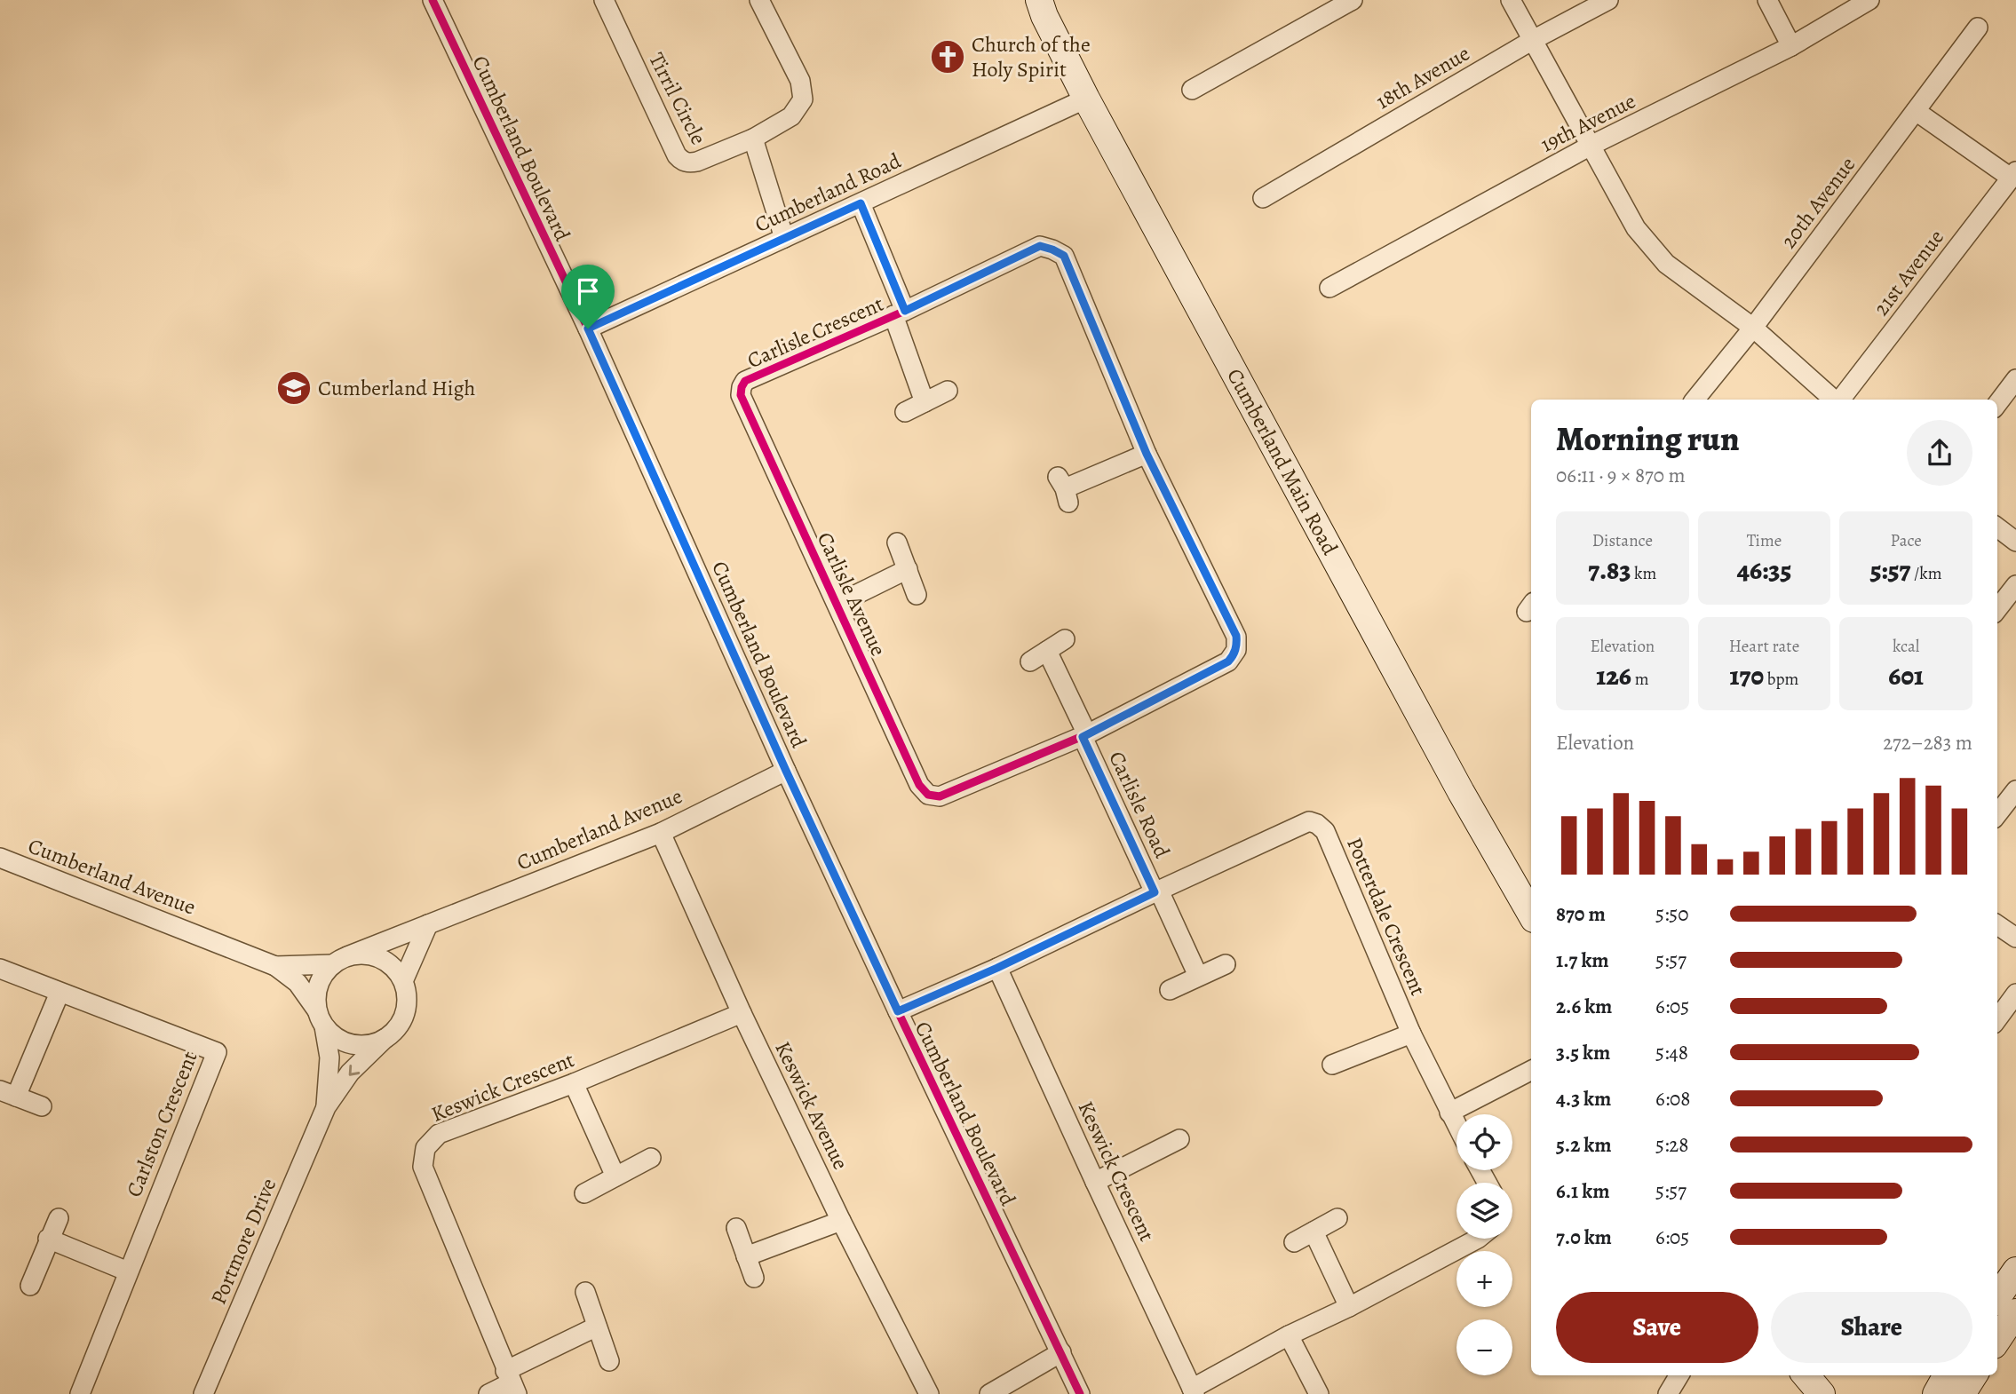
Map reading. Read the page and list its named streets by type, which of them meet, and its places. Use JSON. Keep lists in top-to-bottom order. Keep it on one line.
{"streets":{"street":["18th Avenue","Tirril Circle","19th Avenue","Cumberland Boulevard","Cumberland Road","20th Avenue","21st Avenue","Carlisle Crescent","Cumberland Main Road","Carlisle Avenue","Carlisle Road","Cumberland Avenue","Potterdale Crescent","Keswick Crescent","Keswick Avenue","Carlston Crescent","Portmore Drive"]},"crossings":[["Cumberland Boulevard","Cumberland Road"],["Cumberland Boulevard","Cumberland Avenue"],["Cumberland Boulevard","Potterdale Crescent"],["Cumberland Road","Cumberland Main Road"],["Carlisle Crescent","Carlisle Avenue"],["Carlisle Crescent","Carlisle Road"],["Carlisle Road","Potterdale Crescent"],["Cumberland Avenue","Keswick Avenue"],["Cumberland Avenue","Portmore Drive"],["Potterdale Crescent","Keswick Crescent"],["Keswick Crescent","Keswick Avenue"]],"places":{"church":["Church of the Holy Spirit"],"school or university":["Cumberland High"]},"page":{"heading":["Morning run","06:11 · 9 × 870 m"],"stats":[["Distance","7.83 km"],["Time","46:35"],["Pace","5:57 /km"],["Elevation","126 m"],["Heart rate","170 bpm"],["kcal","601"]],"chart":["Elevation","272–283 m"],"list":[{"name":"870 m","note":"5:50"},{"name":"1.7 km","note":"5:57"},{"name":"2.6 km","note":"6:05"},{"name":"3.5 km","note":"5:48"},{"name":"4.3 km","note":"6:08"},{"name":"5.2 km","note":"5:28"},{"name":"6.1 km","note":"5:57"},{"name":"7.0 km","note":"6:05"}],"map_buttons":["+","−"],"buttons":["Save","Share"]}}
